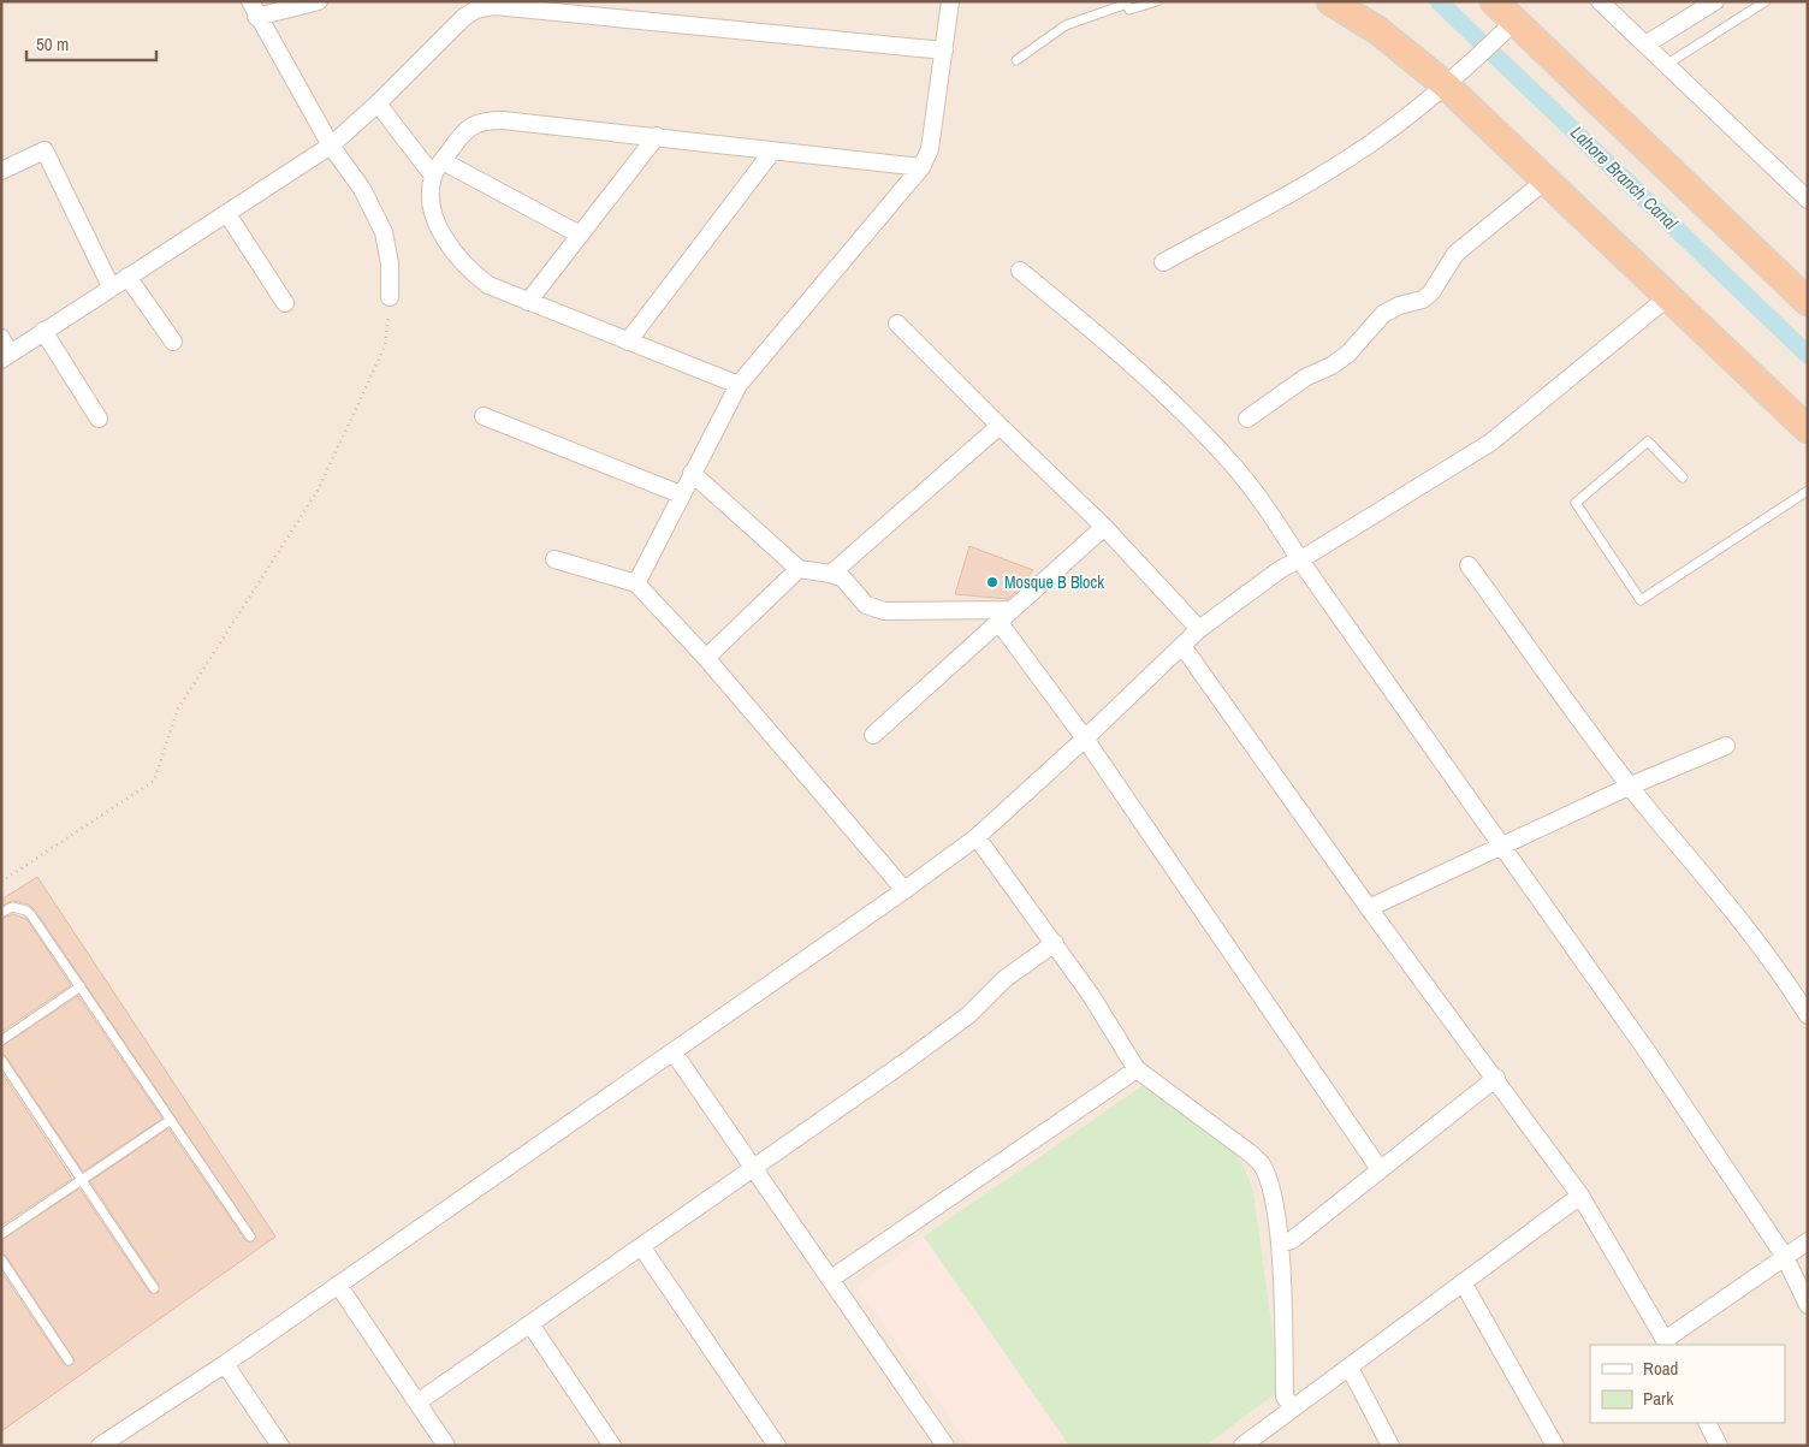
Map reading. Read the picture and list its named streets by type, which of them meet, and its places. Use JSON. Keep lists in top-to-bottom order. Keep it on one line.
{"water":["Lahore Branch Canal"],"places":["Mosque B Block"],"legend":["Road","Park"],"scale_bar":"50 m"}
